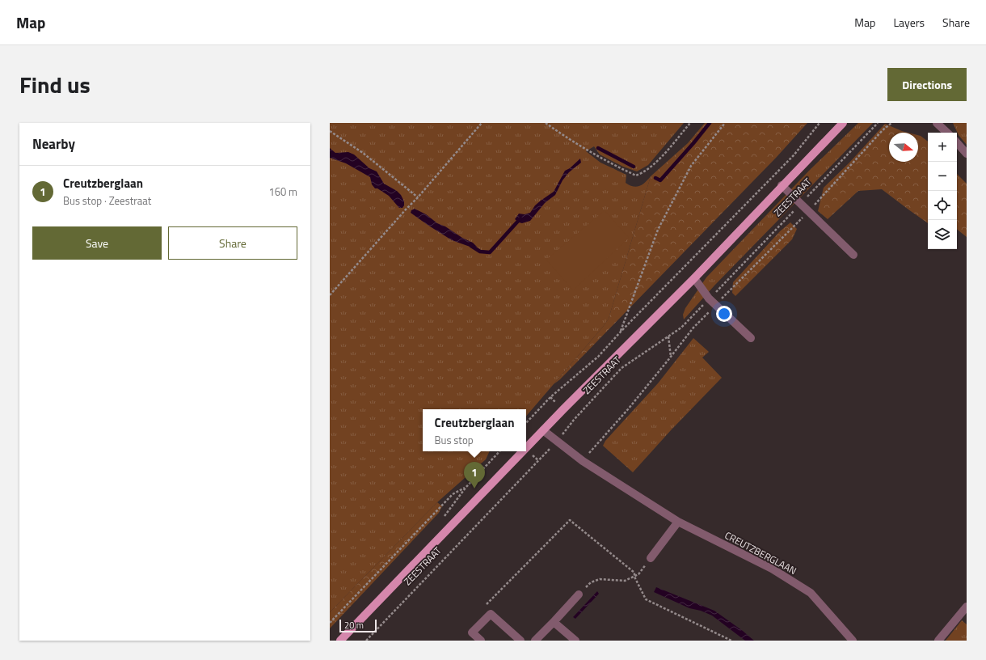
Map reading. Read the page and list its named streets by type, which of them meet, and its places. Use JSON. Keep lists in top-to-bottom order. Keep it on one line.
{"streets":{"main road":["ZEESTRAAT"],"street":["CREUTZBERGLAAN"]},"crossings":[["ZEESTRAAT","CREUTZBERGLAAN"]],"scale_bar":"20 m","north":"right","page":{"header":"Map","nav":["Map","Layers","Share"],"title":"Find us","buttons":["Directions",["Save","Share"]],"heading":"Nearby","map_buttons":["+","−"],"list":[{"mark":"1","name":"Creutzberglaan","note":"Bus stop · Zeestraat","value":"160 m"}],"popup":["Creutzberglaan","Bus stop"],"pins":"1","scale":"20 m"}}
